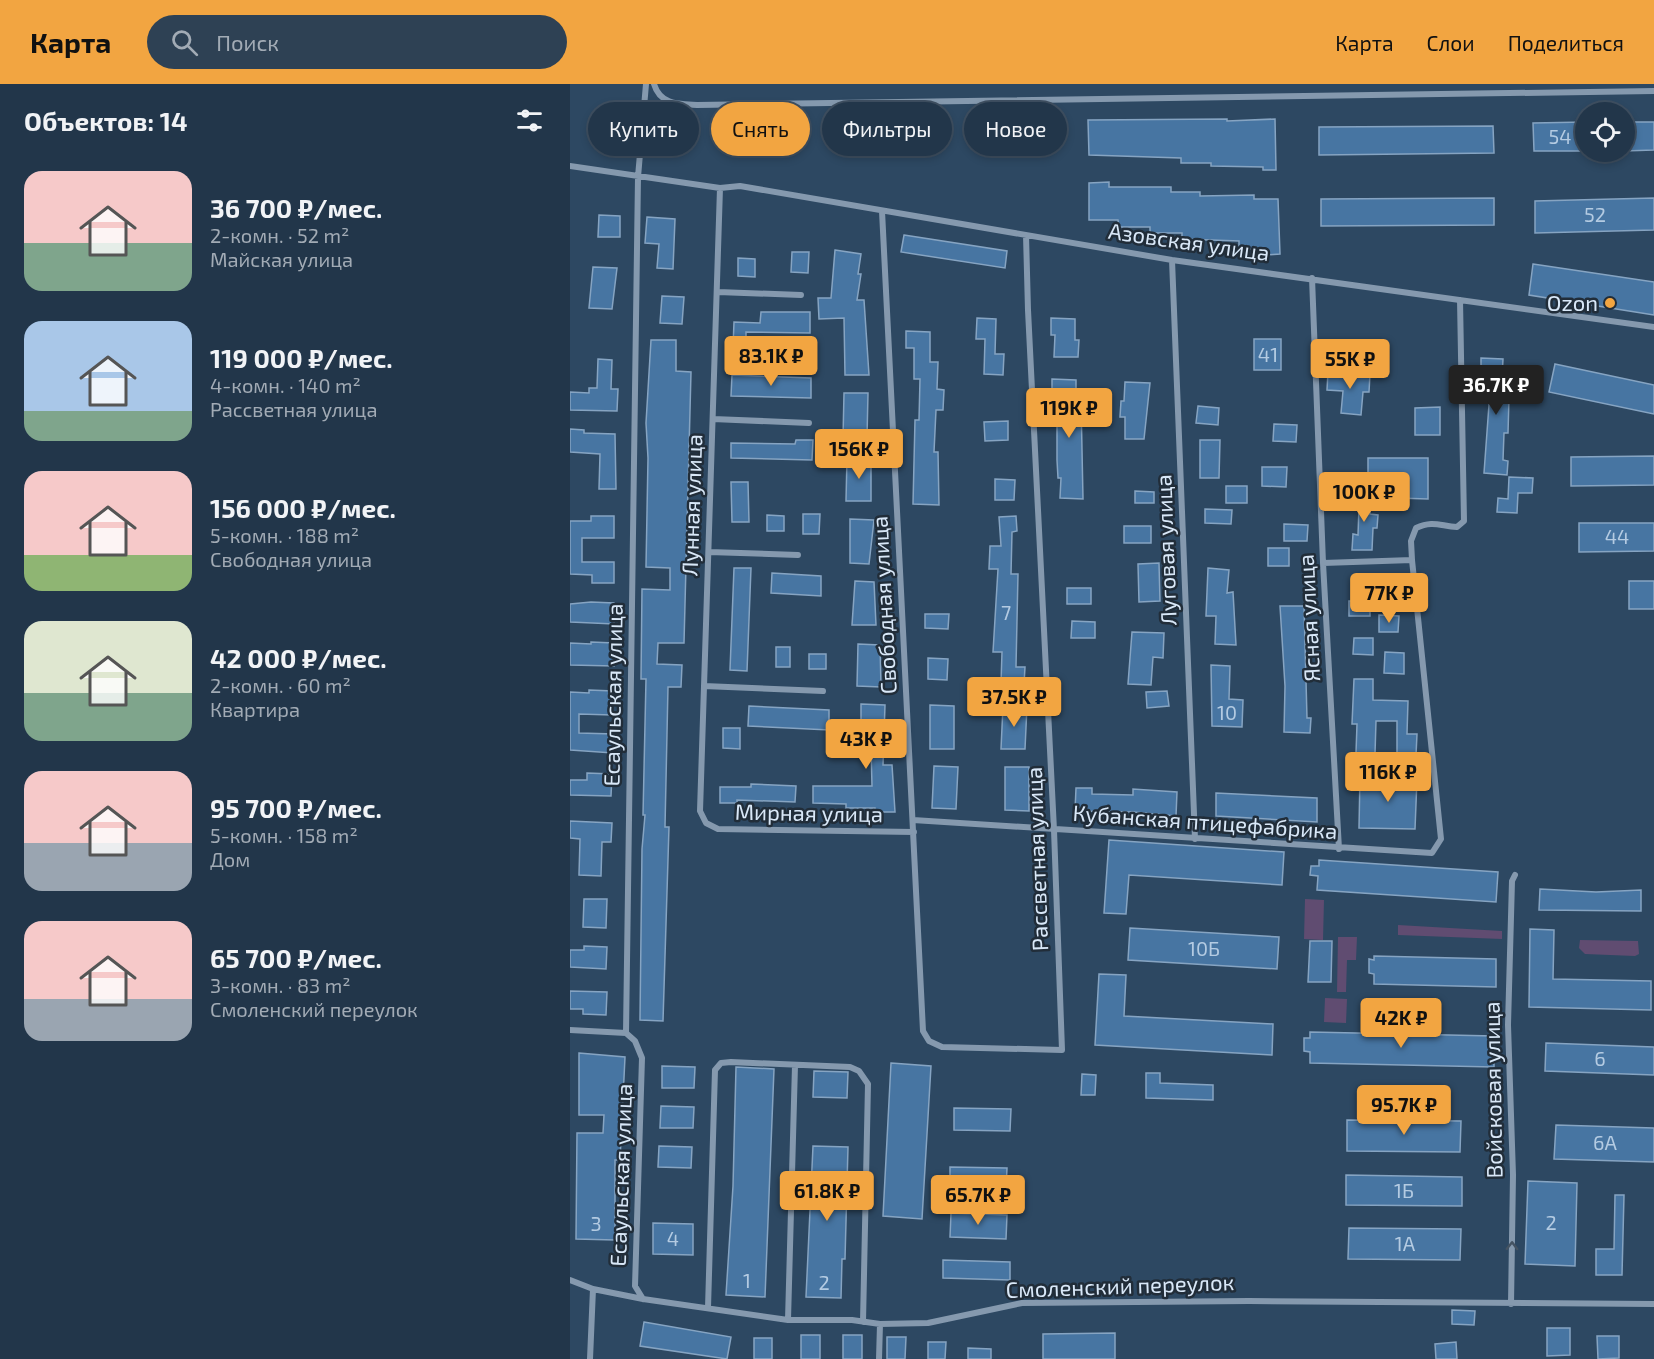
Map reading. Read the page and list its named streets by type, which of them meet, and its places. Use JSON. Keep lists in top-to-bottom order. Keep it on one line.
{"streets":{"street":["Азовская улица","Лунная улица","Луговая улица","Свободная улица","Ясная улица","Есаульская улица","Мирная улица","Кубанская птицефабрика","Рассветная улица","Войсковая улица","Смоленский переулок"]},"crossings":[["Азовская улица","Лунная улица"],["Азовская улица","Луговая улица"],["Азовская улица","Свободная улица"],["Азовская улица","Ясная улица"],["Азовская улица","Есаульская улица"],["Азовская улица","Рассветная улица"],["Лунная улица","Мирная улица"],["Луговая улица","Кубанская птицефабрика"],["Свободная улица","Мирная улица"],["Свободная улица","Кубанская птицефабрика"],["Свободная улица","Рассветная улица"],["Ясная улица","Кубанская птицефабрика"],["Есаульская улица","Смоленский переулок"],["Кубанская птицефабрика","Рассветная улица"],["Войсковая улица","Смоленский переулок"]],"one_way":["Войсковая улица"],"places":["Ozon"],"house_numbers":["54","52","41","44","7","10","10Б","6","6А","1Б","2","3","4","1А","1","2"],"page":{"header":"Карта","search":"Поиск","nav":["Карта","Слои","Поделиться"],"heading":"Объектов: 14","chip":["Купить","Снять","Фильтры","Новое"],"list":[{"name":"36 700 ₽/мес.","note":"2-комн. · 52 m² · Майская улица"},{"name":"119 000 ₽/мес.","note":"4-комн. · 140 m² · Рассветная улица"},{"name":"156 000 ₽/мес.","note":"5-комн. · 188 m² · Свободная улица"},{"name":"42 000 ₽/мес.","note":"2-комн. · 60 m² · Квартира"},{"name":"95 700 ₽/мес.","note":"5-комн. · 158 m² · Дом"},{"name":"65 700 ₽/мес.","note":"3-комн. · 83 m² · Смоленский переулок"}],"price":["83.1K ₽","55K ₽","36.7K ₽","119K ₽","156K ₽","100K ₽","77K ₽","37.5K ₽","43K ₽","116K ₽","42K ₽","95.7K ₽","61.8K ₽","65.7K ₽"]}}
